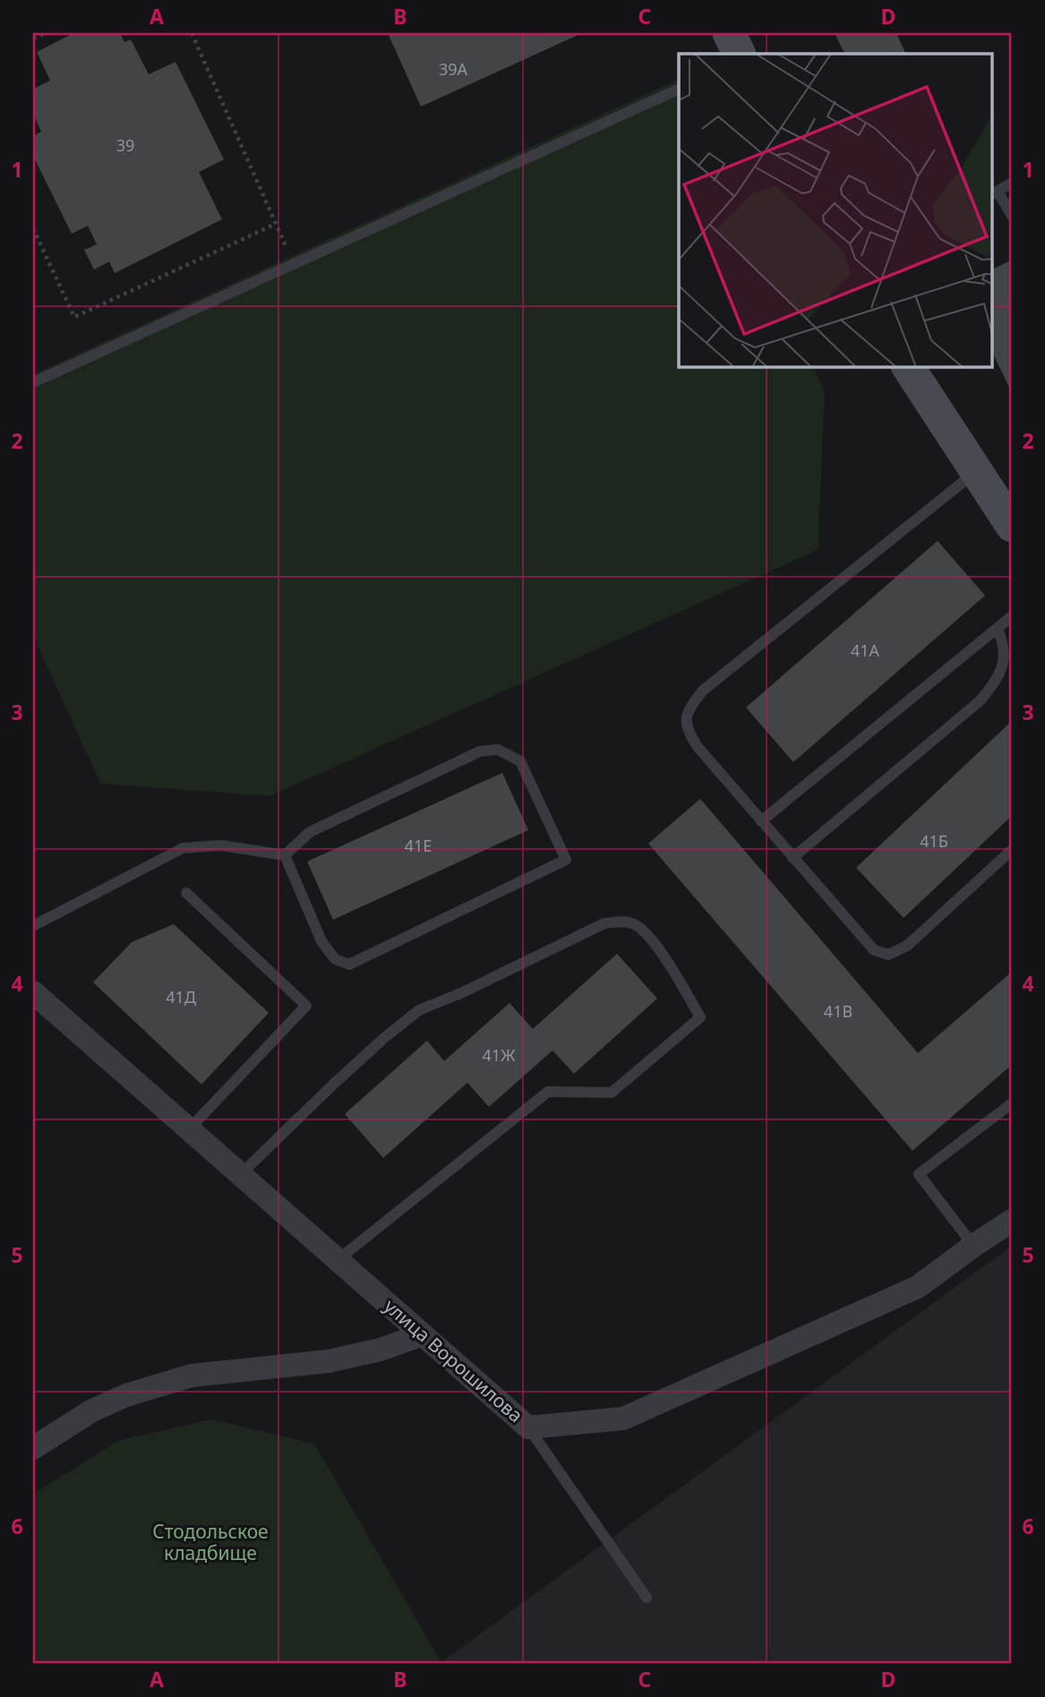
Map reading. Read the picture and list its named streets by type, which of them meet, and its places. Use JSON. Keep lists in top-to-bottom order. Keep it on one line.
{"streets":{"street":["улица Ворошилова"]},"parks":["Стодольское кладбище"],"house_numbers":["39А","39","41А","41Б","41Е","41Д","41В","41Ж"],"grid":{"columns":["A","B","C","D"],"rows":["1","2","3","4","5","6"]}}
